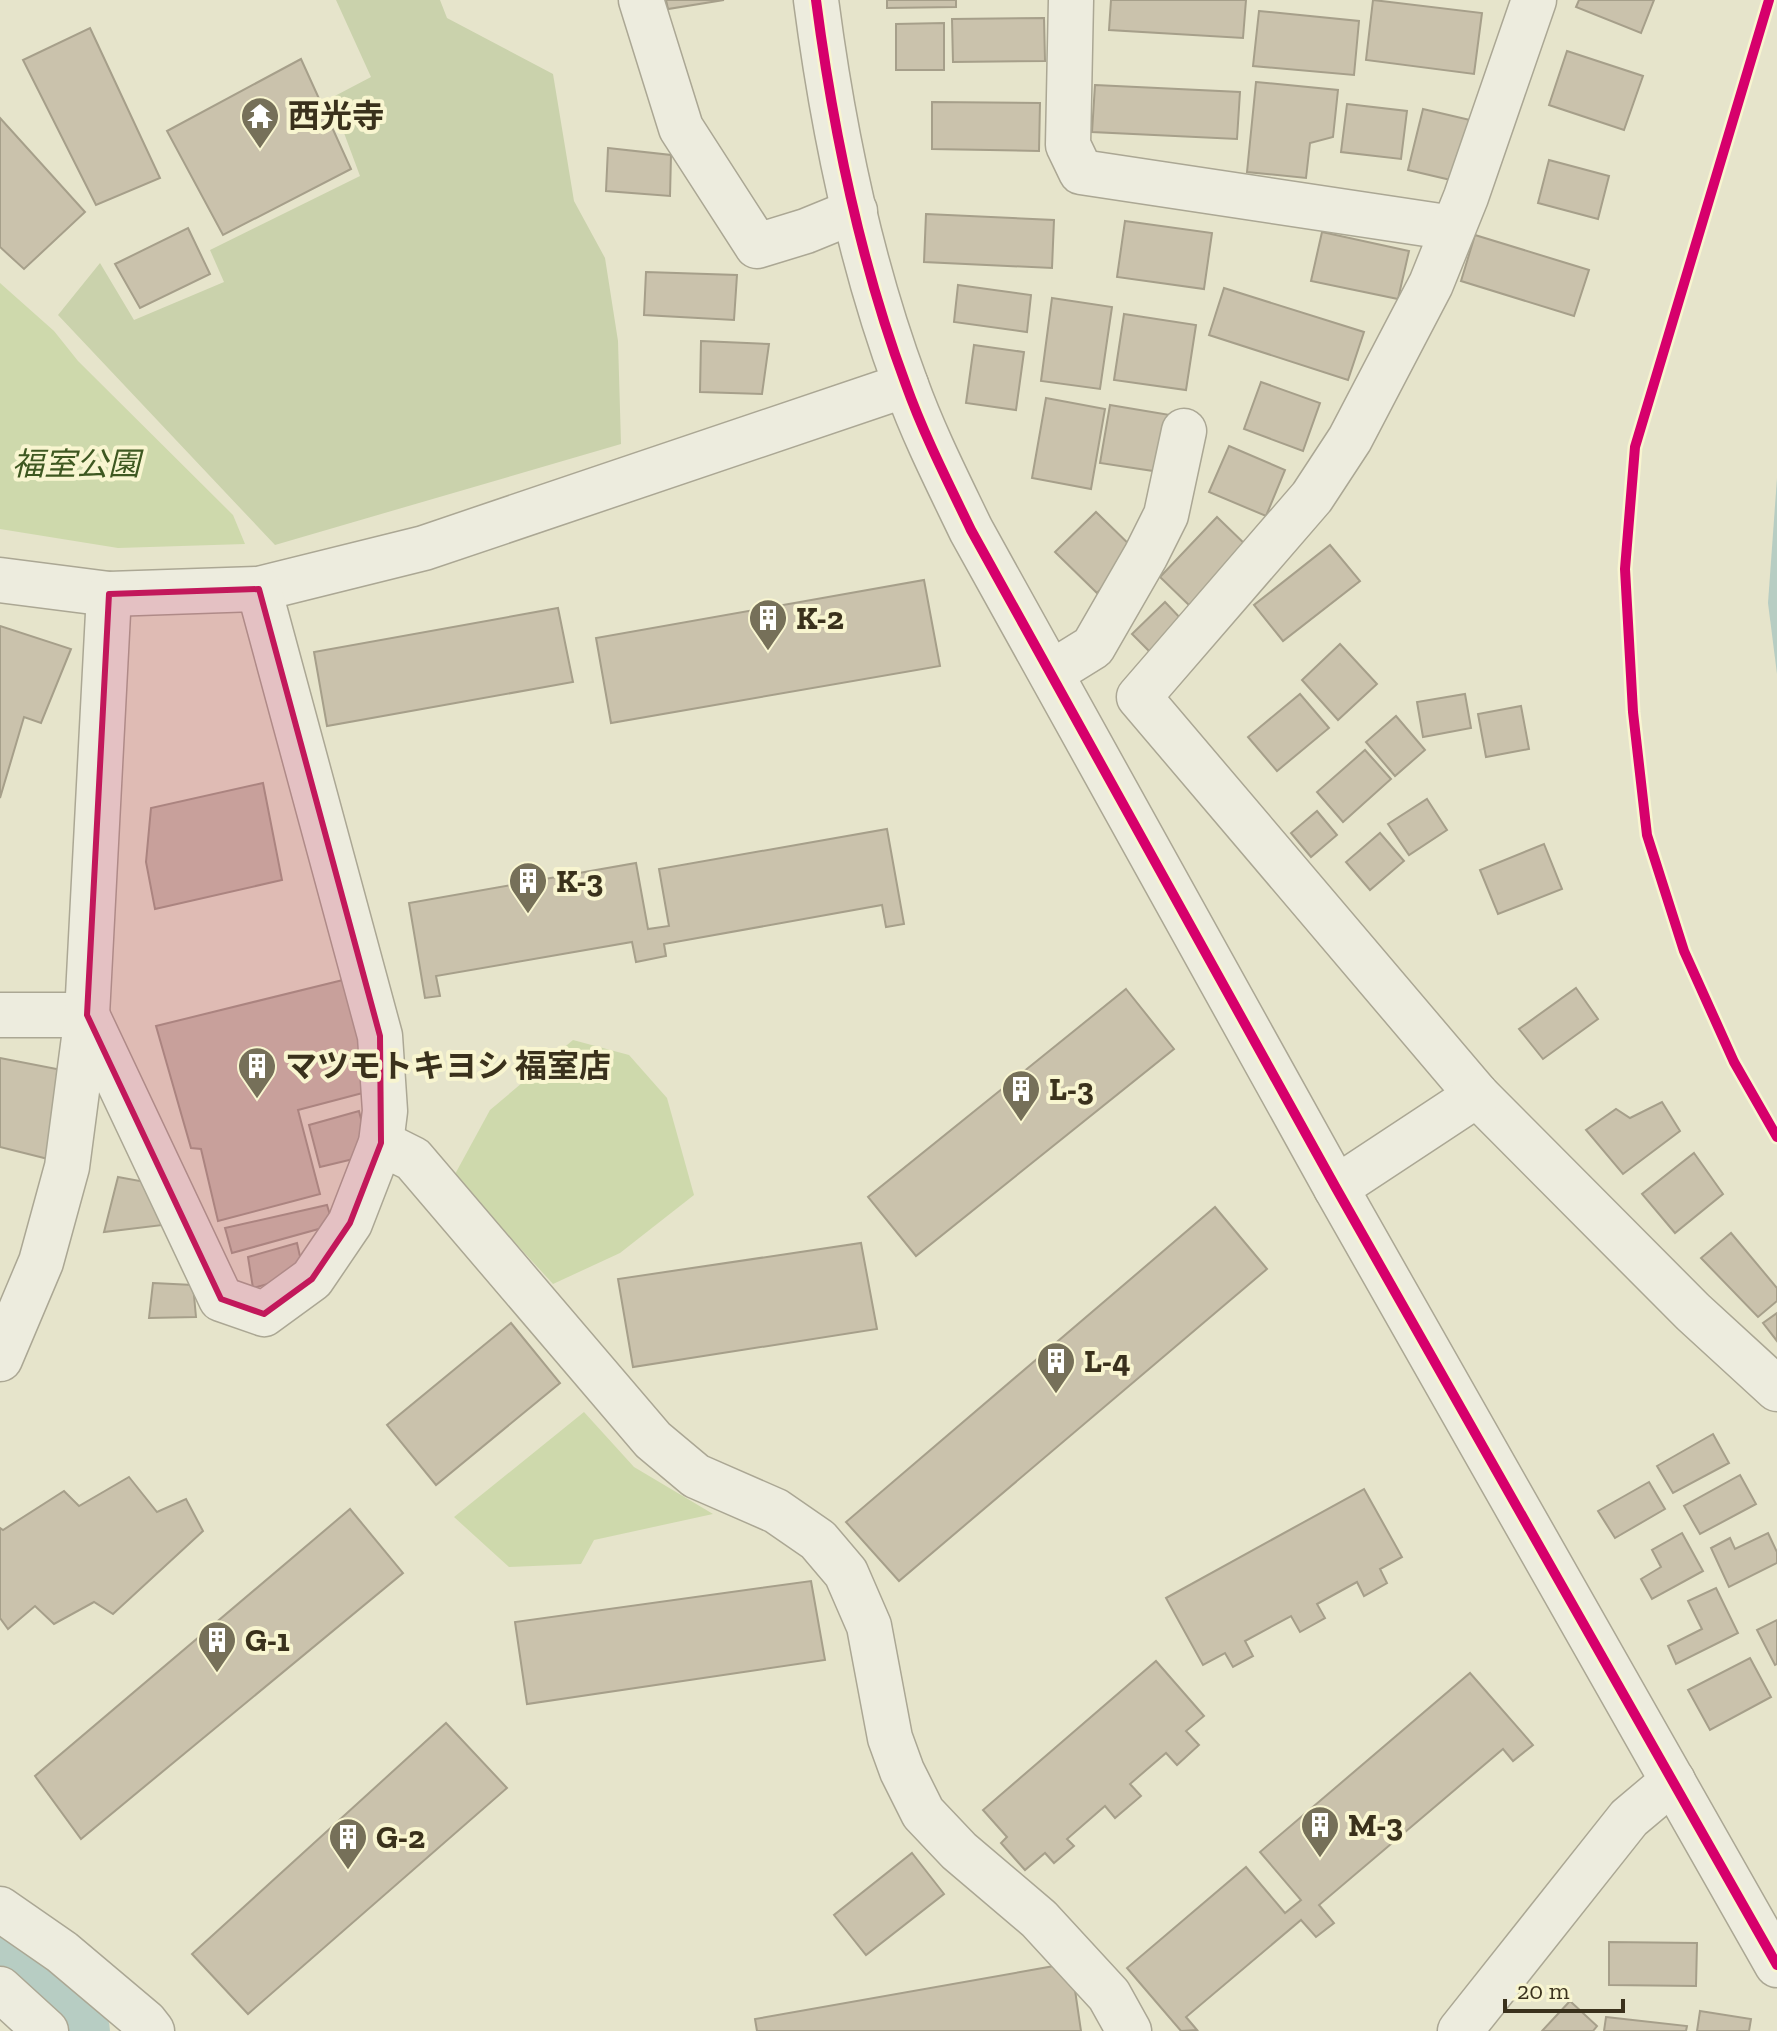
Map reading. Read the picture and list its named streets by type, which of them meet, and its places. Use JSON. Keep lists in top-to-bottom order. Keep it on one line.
{"parks":["福室公園"],"places":{"temple":["西光寺"],"building":["K-2","K-3","マツモトキヨシ 福室店","L-3","L-4","G-1","M-3","G-2"]},"scale_bar":"20 m"}
